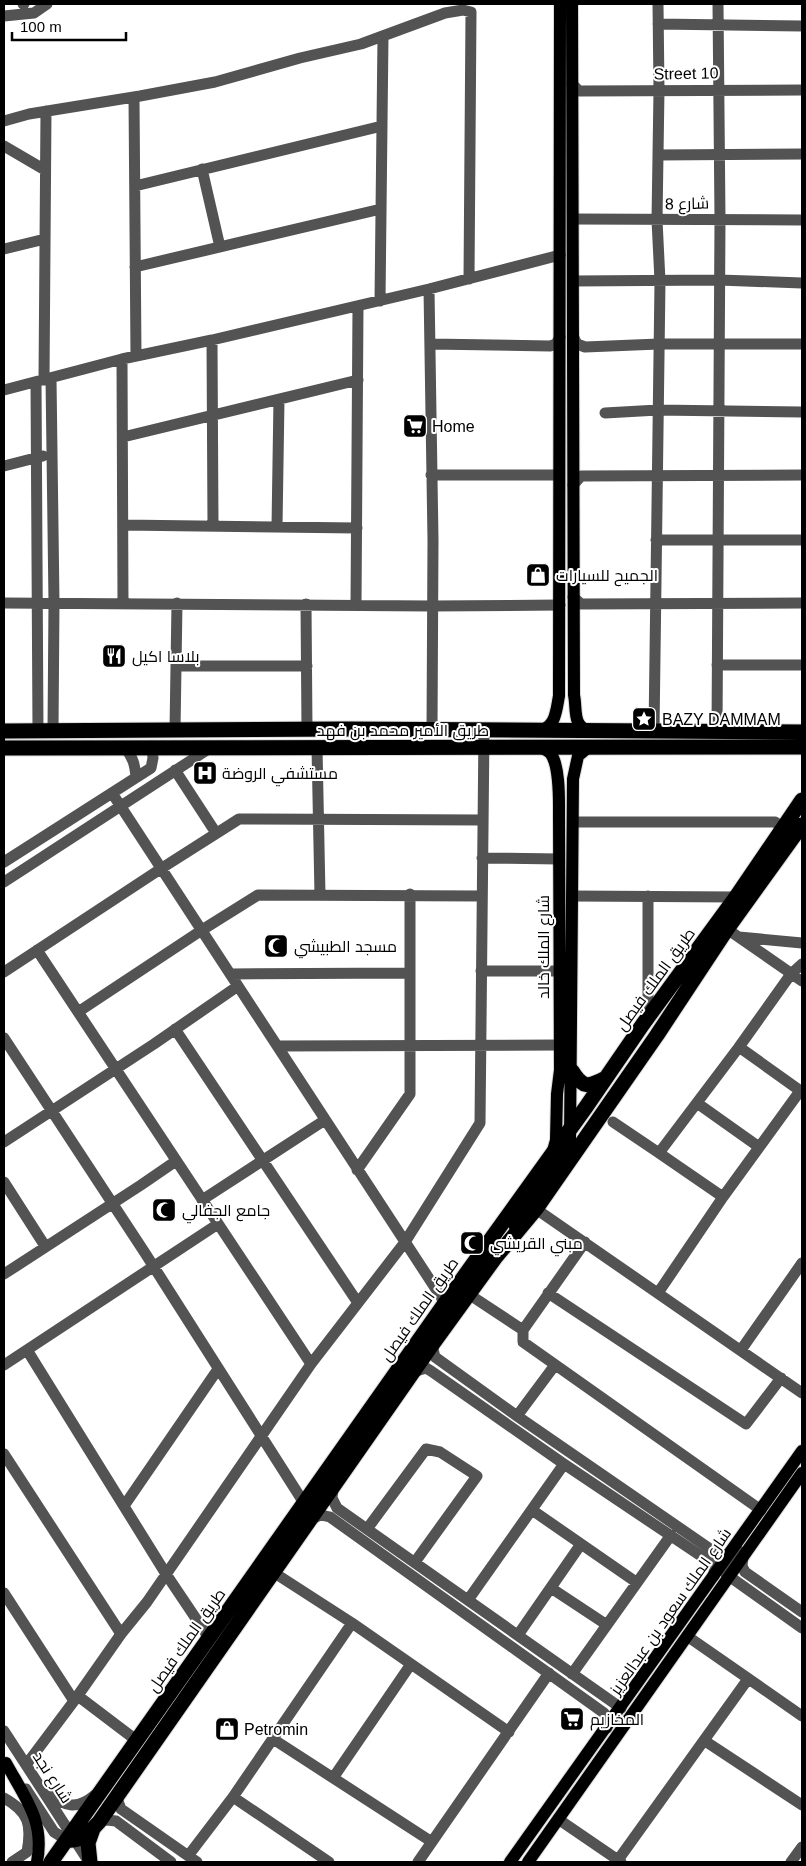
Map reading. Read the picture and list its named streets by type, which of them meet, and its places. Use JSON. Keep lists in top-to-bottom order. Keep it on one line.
{"streets":{"highway":["طريق الأمير محمد بن فهد","طريق الملك فيصل"],"main road":["شارع الملك خالد","شارع الملك سعود بن عبدالعزيز"],"street":["Street 10","شارع 8","شارع نجد"]},"crossings":[["طريق الأمير محمد بن فهد","شارع الملك خالد"],["شارع الملك خالد","طريق الملك فيصل"],["طريق الملك فيصل","شارع نجد"]],"places":{"supermarket":["Home","المخازيم"],"shop":["الجميح للسيارات","Petromin"],"restaurant":["بلاسا اكيل"],"place":["BAZY DAMMAM"],"hospital":["مستشفي الروضة"],"mosque":["مسجد الطبيشي","جامع الجفالي","مبني القريشي"]},"scale_bar":"100 m"}
